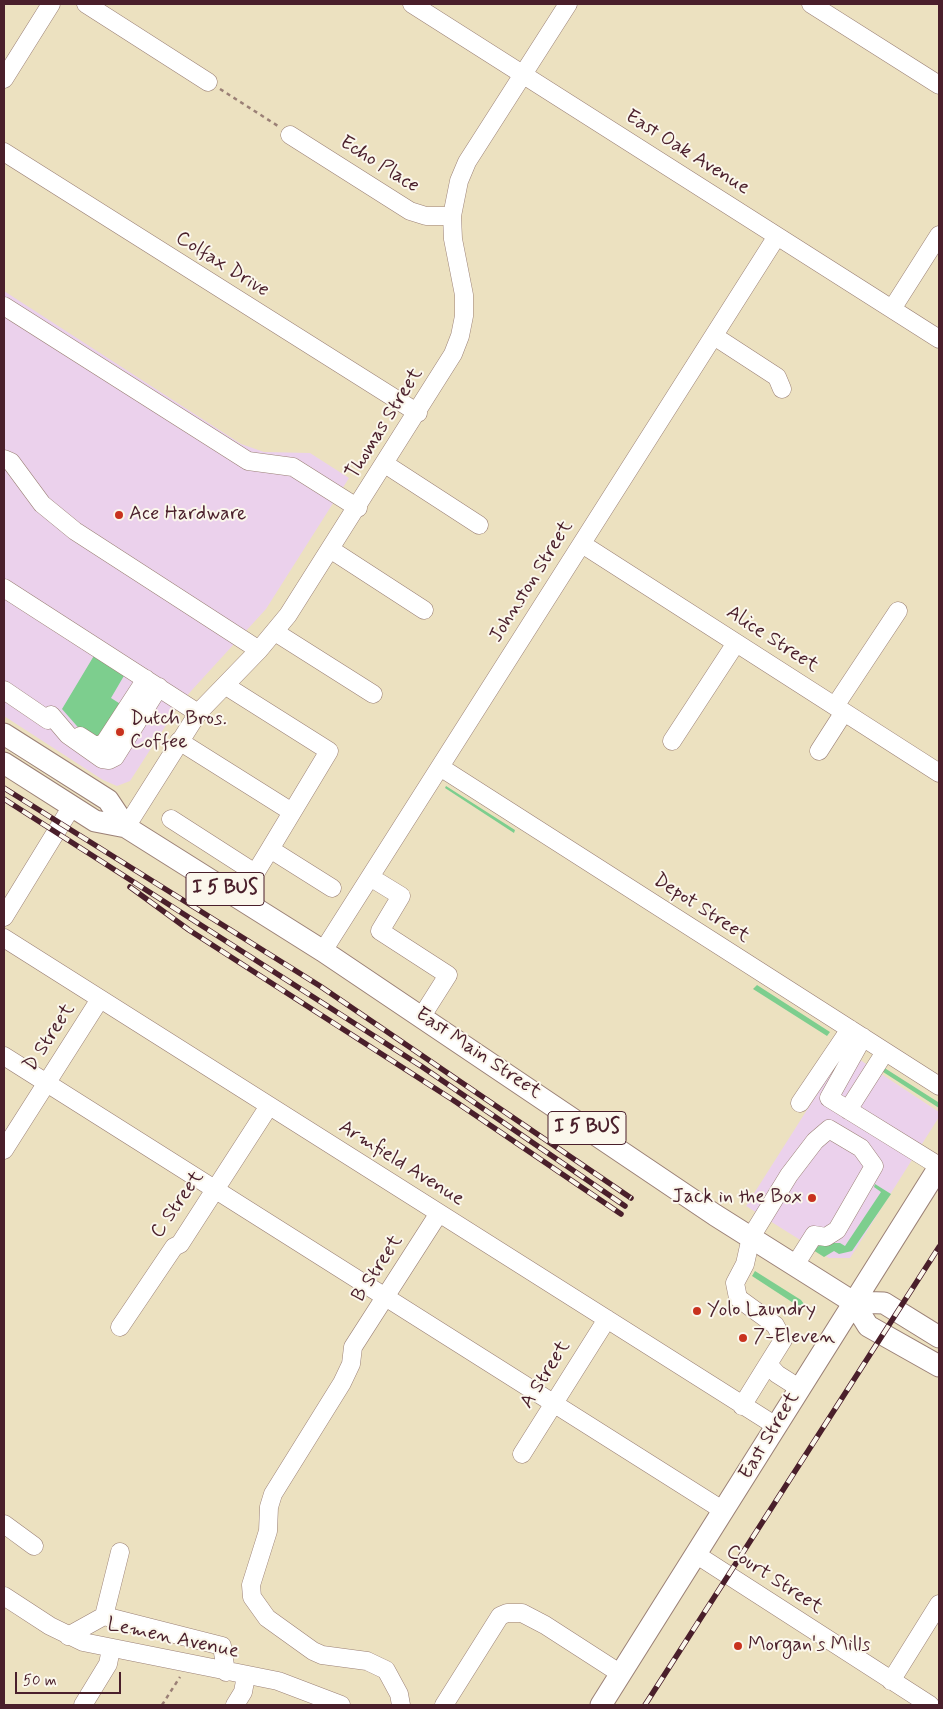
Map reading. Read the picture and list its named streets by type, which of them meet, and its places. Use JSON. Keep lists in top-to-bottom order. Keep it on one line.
{"streets":{"main road":["I 5 BUS","East Main Street","East Street"],"street":["East Oak Avenue","Echo Place","Colfax Drive","Thomas Street","Johnston Street","Alice Street","Depot Street","D Street","Armfield Avenue","C Street","B Street","A Street","Court Street","Lemen Avenue"]},"crossings":[["East Oak Avenue","Thomas Street"],["East Oak Avenue","Johnston Street"],["Echo Place","Thomas Street"],["Colfax Drive","Thomas Street"],["Thomas Street","East Main Street"],["Johnston Street","Alice Street"],["Johnston Street","Depot Street"],["Johnston Street","East Main Street"],["I 5 BUS","East Main Street"],["I 5 BUS","East Street"],["D Street","Armfield Avenue"],["East Main Street","East Street"],["Armfield Avenue","C Street"],["Armfield Avenue","B Street"],["Armfield Avenue","A Street"],["Armfield Avenue","East Street"],["East Street","Court Street"]],"places":["Ace Hardware","Dutch Bros. Coffee","Jack in the Box","Yolo Laundry","7-Eleven","Morgan's Mills"],"scale_bar":"50 m"}
